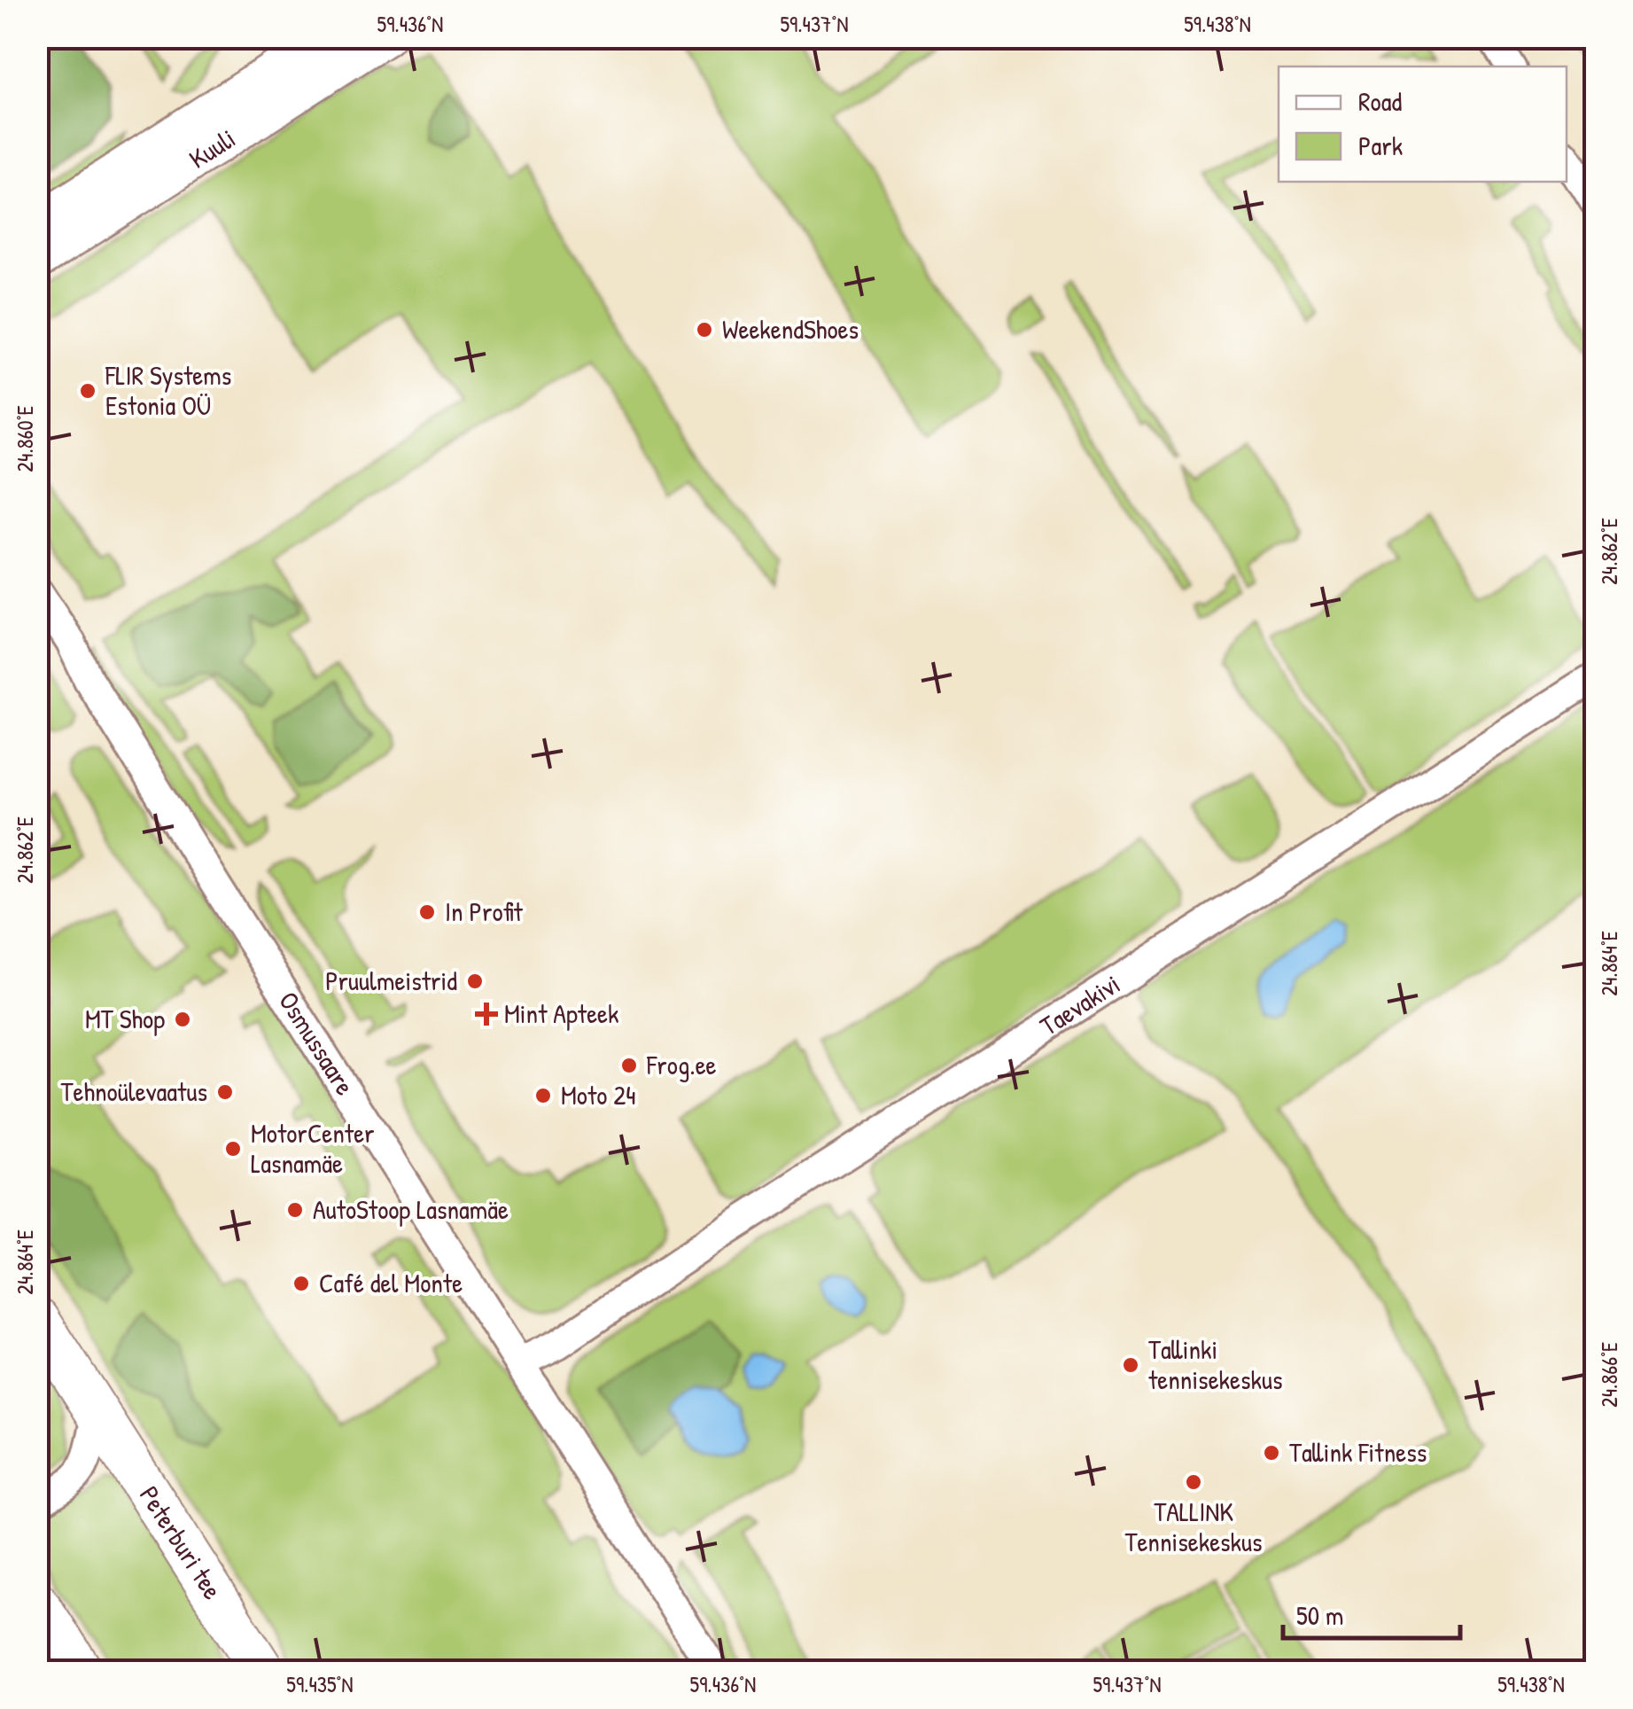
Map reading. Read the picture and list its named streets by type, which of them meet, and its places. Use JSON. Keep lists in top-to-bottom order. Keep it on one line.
{"streets":{"highway":["Peterburi tee"],"main road":["Kuuli"],"street":["Taevakivi","Osmussaare"]},"crossings":[["Taevakivi","Osmussaare"]],"places":{"other":["WeekendShoes","FLIR Systems Estonia OÜ","In Profit","Pruulmeistrid","MT Shop","Frog.ee","Tehnoülevaatus","Moto 24","MotorCenter Lasnamäe","AutoStoop Lasnamäe","Café del Monte","Tallinki tennisekeskus","Tallink Fitness","TALLINK Tennisekeskus"],"health":["Mint Apteek"]},"legend":["Road","Park"],"scale_bar":"50 m","coordinates":["59.436°N","59.437°N","59.438°N","24.860°E","24.862°E","24.864°E","24.866°E","59.435°N"]}
